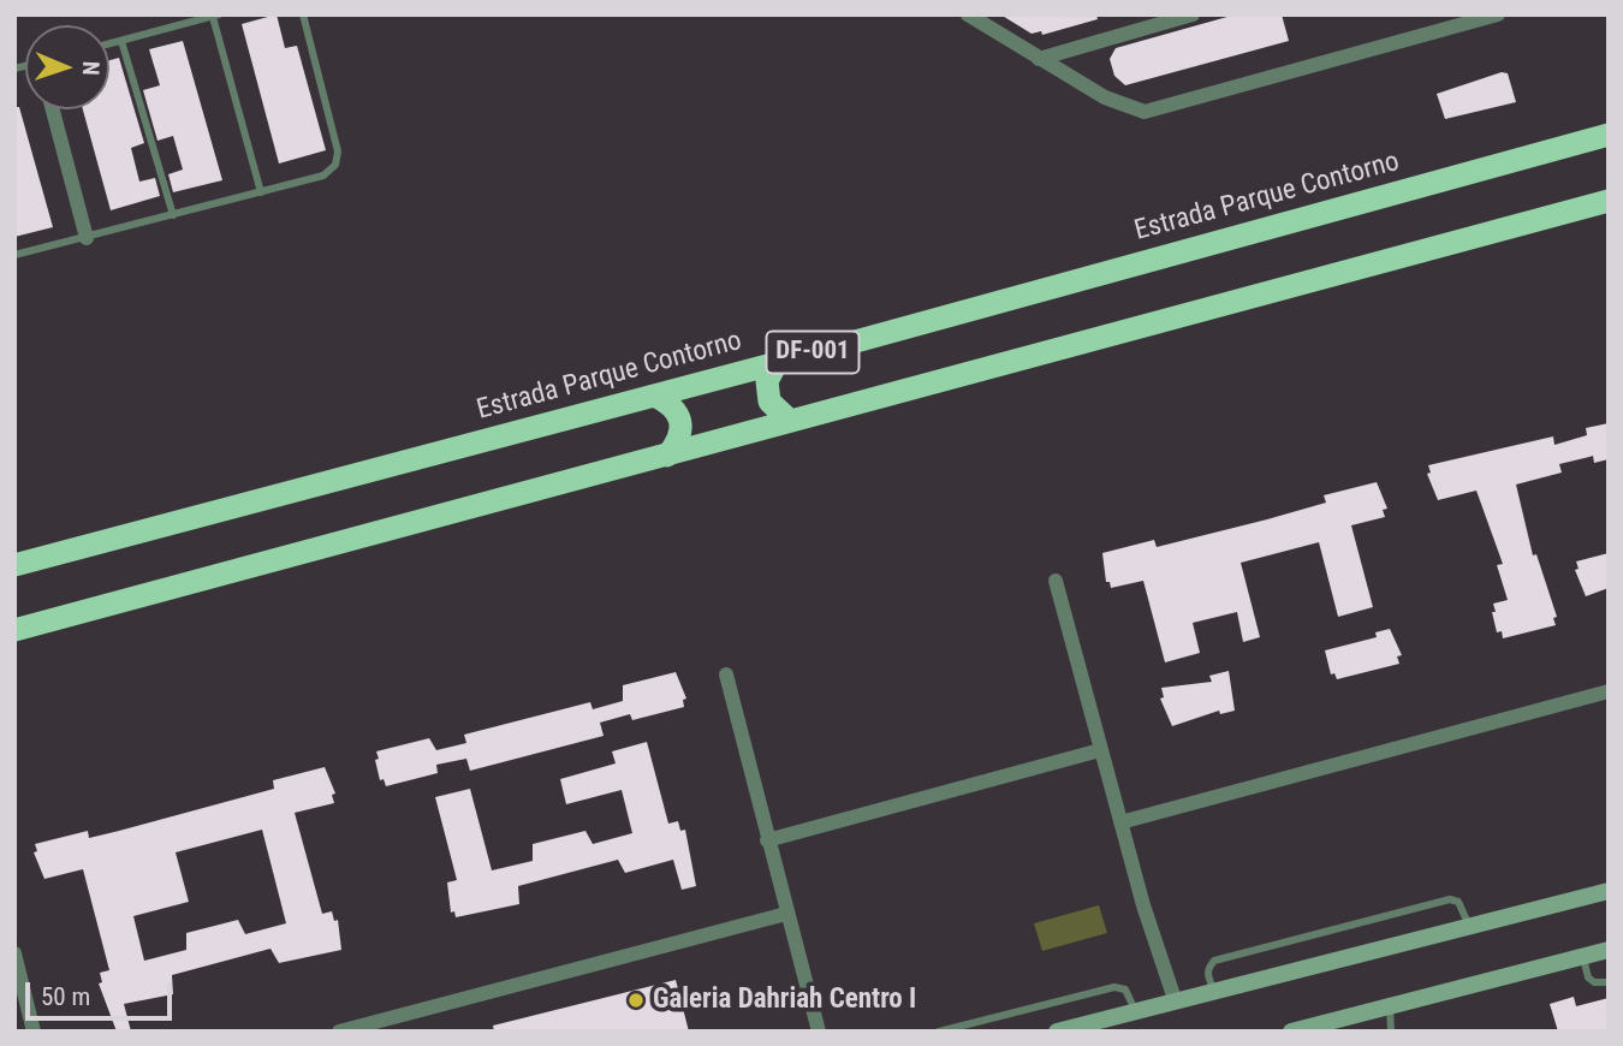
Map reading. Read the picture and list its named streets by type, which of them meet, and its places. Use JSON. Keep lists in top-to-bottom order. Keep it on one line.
{"streets":{"highway":["Estrada Parque Contorno","DF-001"]},"places":["Galeria Dahriah Centro I"],"scale_bar":"50 m","north":"right"}
